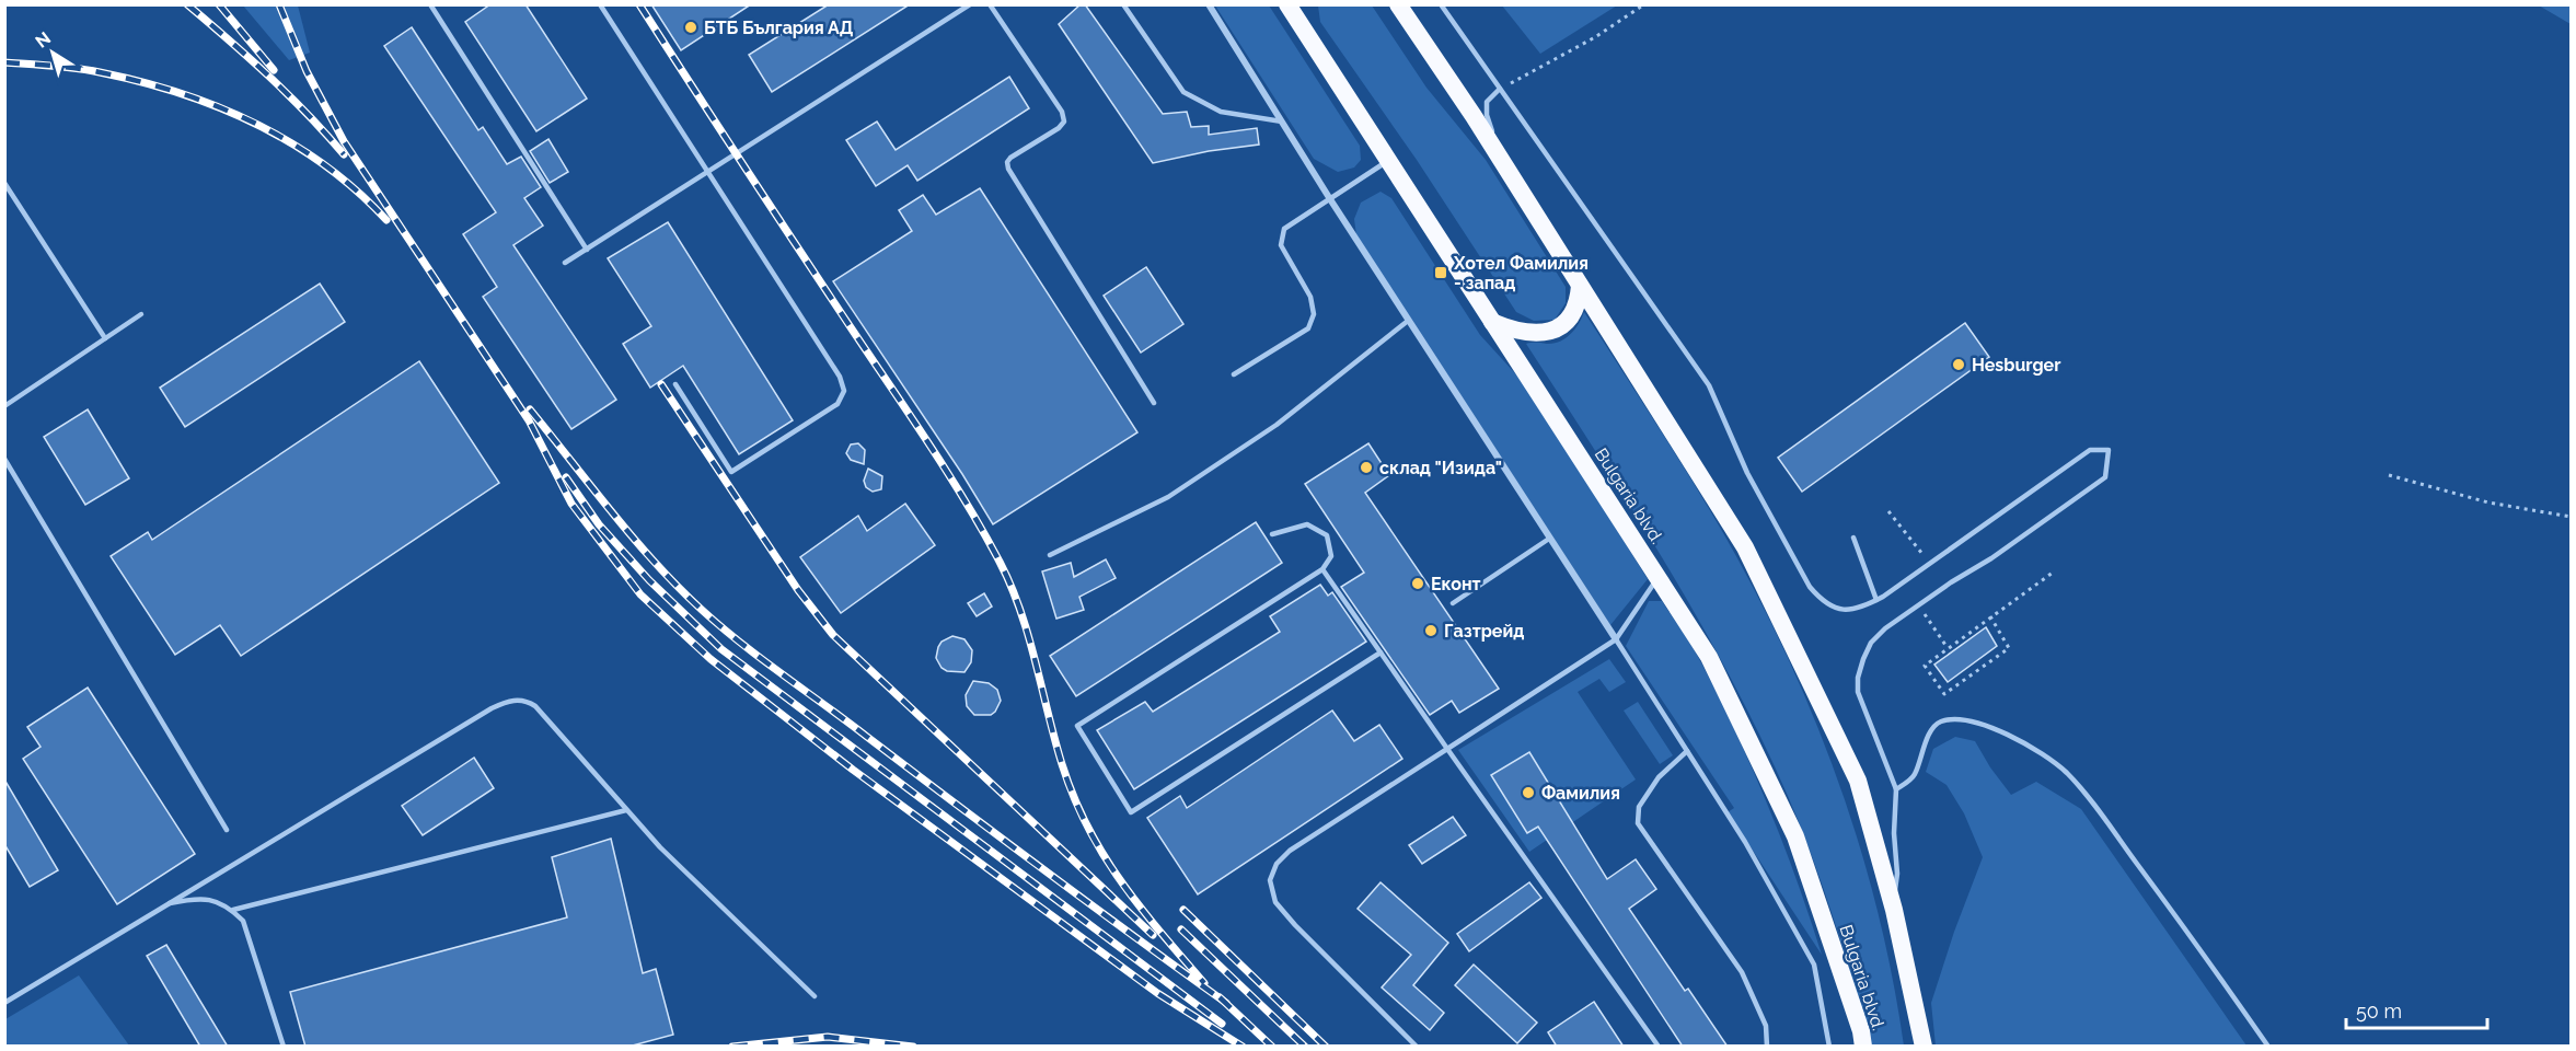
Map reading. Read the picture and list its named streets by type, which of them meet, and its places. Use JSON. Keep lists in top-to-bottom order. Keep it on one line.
{"streets":{"highway":["Bulgaria blvd."]},"places":{"other":["БТБ България АД","Hesburger","склад \"Изида\"","Еконт","Газтрейд","Фамилия"],"transit":["Хотел Фамилия - запад"]},"scale_bar":"50 m","north":"top left"}
